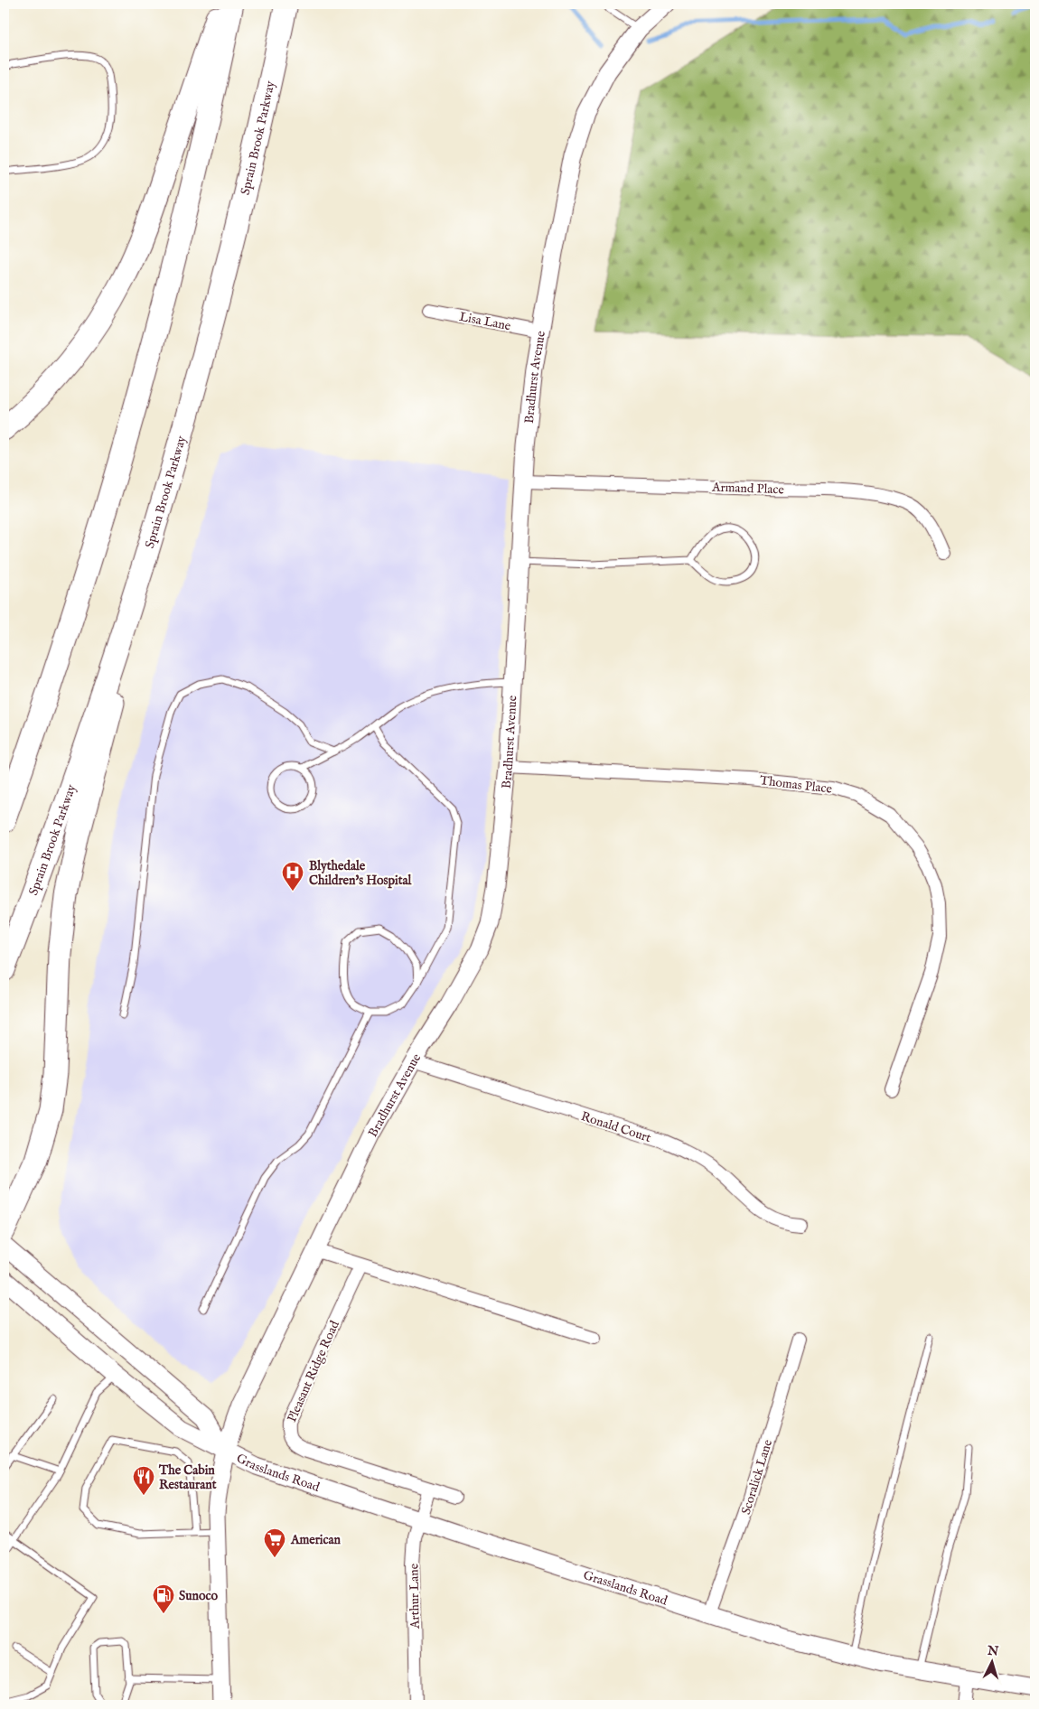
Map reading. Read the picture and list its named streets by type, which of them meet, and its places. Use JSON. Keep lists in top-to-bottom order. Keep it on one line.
{"streets":{"highway":["Sprain Brook Parkway"],"main road":["Bradhurst Avenue","Grasslands Road"],"street":["Lisa Lane","Armand Place","Thomas Place","Ronald Court","Pleasant Ridge Road","Scoralick Lane","Arthur Lane"]},"crossings":[["Lisa Lane","Bradhurst Avenue"],["Bradhurst Avenue","Armand Place"],["Bradhurst Avenue","Thomas Place"],["Bradhurst Avenue","Ronald Court"],["Bradhurst Avenue","Grasslands Road"],["Pleasant Ridge Road","Arthur Lane"],["Grasslands Road","Scoralick Lane"],["Grasslands Road","Arthur Lane"]],"places":{"hospital":["Blythedale Children's Hospital"],"restaurant":["The Cabin Restaurant"],"supermarket":["American"],"fuel station":["Sunoco"]},"north":"top"}
